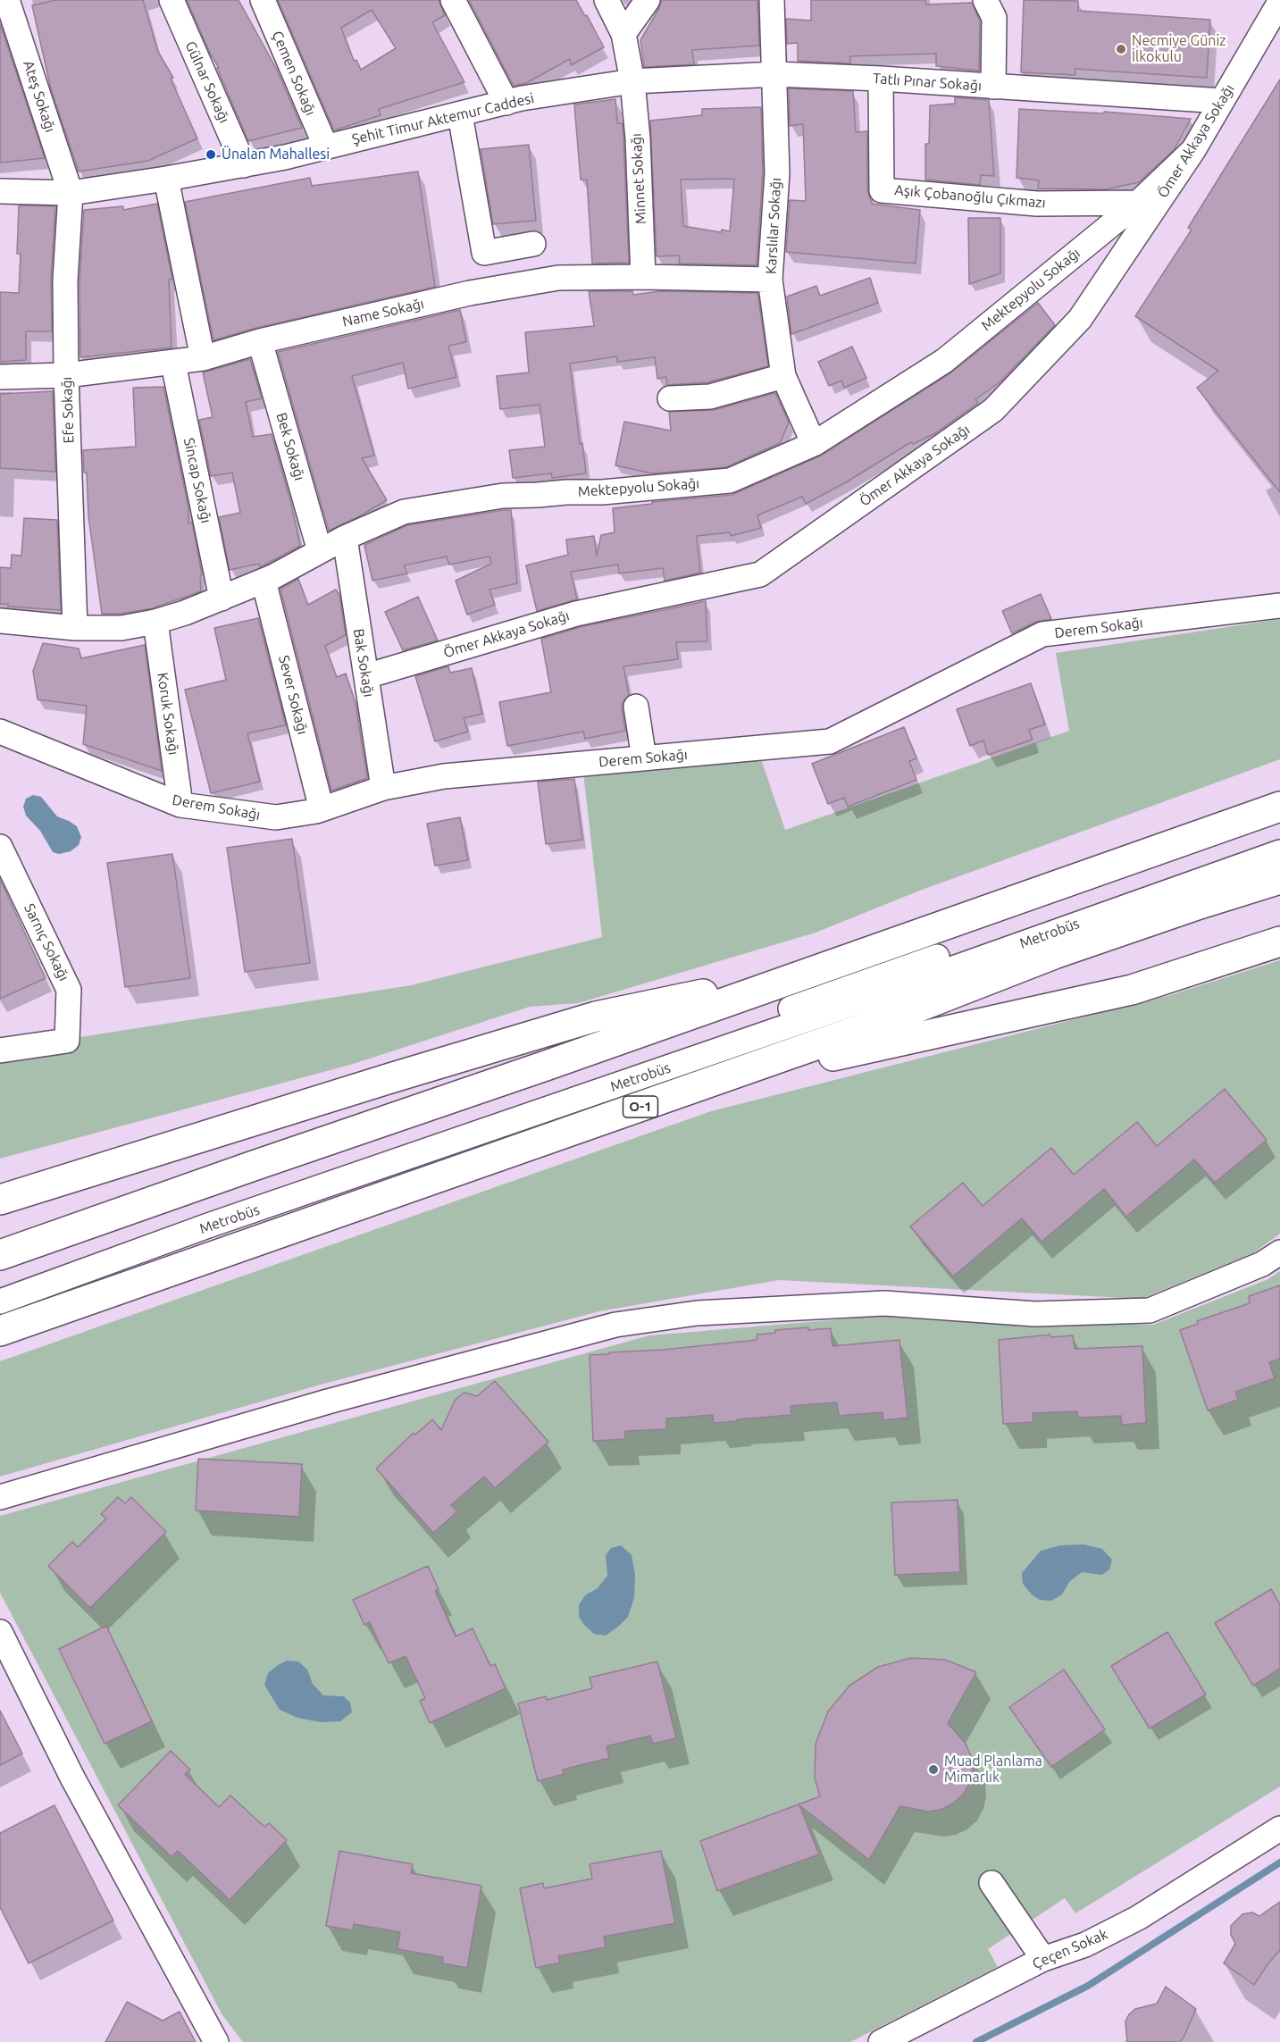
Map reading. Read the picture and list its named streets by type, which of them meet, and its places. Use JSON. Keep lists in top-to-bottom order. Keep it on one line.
{"streets":{"highway":["O-1"],"street":["Çemen Sokağı","Gülnar Sokağı","Tatlı Pınar Sokağı","Ateş Sokağı","Şehit Timur Aktemur Caddesi","Ömer Akkaya Sokağı","Minnet Sokağı","Aşık Çobanoğlu Çıkmazı","Karslılar Sokağı","Mektepyolu Sokağı","Name Sokağı","Efe Sokağı","Bek Sokağı","Sincap Sokağı","Derem Sokağı","Bak Sokağı","Sever Sokağı","Koruk Sokağı","Metrobüs","Sarnıç Sokağı","Çeçen Sokak"]},"crossings":[["Çemen Sokağı","Şehit Timur Aktemur Caddesi"],["Gülnar Sokağı","Şehit Timur Aktemur Caddesi"],["Tatlı Pınar Sokağı","Şehit Timur Aktemur Caddesi"],["Tatlı Pınar Sokağı","Ömer Akkaya Sokağı"],["Tatlı Pınar Sokağı","Minnet Sokağı"],["Tatlı Pınar Sokağı","Aşık Çobanoğlu Çıkmazı"],["Tatlı Pınar Sokağı","Karslılar Sokağı"],["Ateş Sokağı","Şehit Timur Aktemur Caddesi"],["Ateş Sokağı","Efe Sokağı"],["Şehit Timur Aktemur Caddesi","Minnet Sokağı"],["Şehit Timur Aktemur Caddesi","Efe Sokağı"],["Ömer Akkaya Sokağı","Mektepyolu Sokağı"],["Ömer Akkaya Sokağı","Bak Sokağı"],["Minnet Sokağı","Name Sokağı"],["Aşık Çobanoğlu Çıkmazı","Mektepyolu Sokağı"],["Karslılar Sokağı","Mektepyolu Sokağı"],["Karslılar Sokağı","Name Sokağı"],["Mektepyolu Sokağı","Efe Sokağı"],["Mektepyolu Sokağı","Bek Sokağı"],["Mektepyolu Sokağı","Sincap Sokağı"],["Mektepyolu Sokağı","Bak Sokağı"],["Mektepyolu Sokağı","Sever Sokağı"],["Mektepyolu Sokağı","Koruk Sokağı"],["Name Sokağı","Efe Sokağı"],["Name Sokağı","Bek Sokağı"],["Name Sokağı","Sincap Sokağı"],["Derem Sokağı","Bak Sokağı"],["Derem Sokağı","Sever Sokağı"],["Derem Sokağı","Koruk Sokağı"]],"places":["Necmiye Güniz İlkokulu","Ünalan Mahallesi","Muad Planlama Mimarlık"]}
